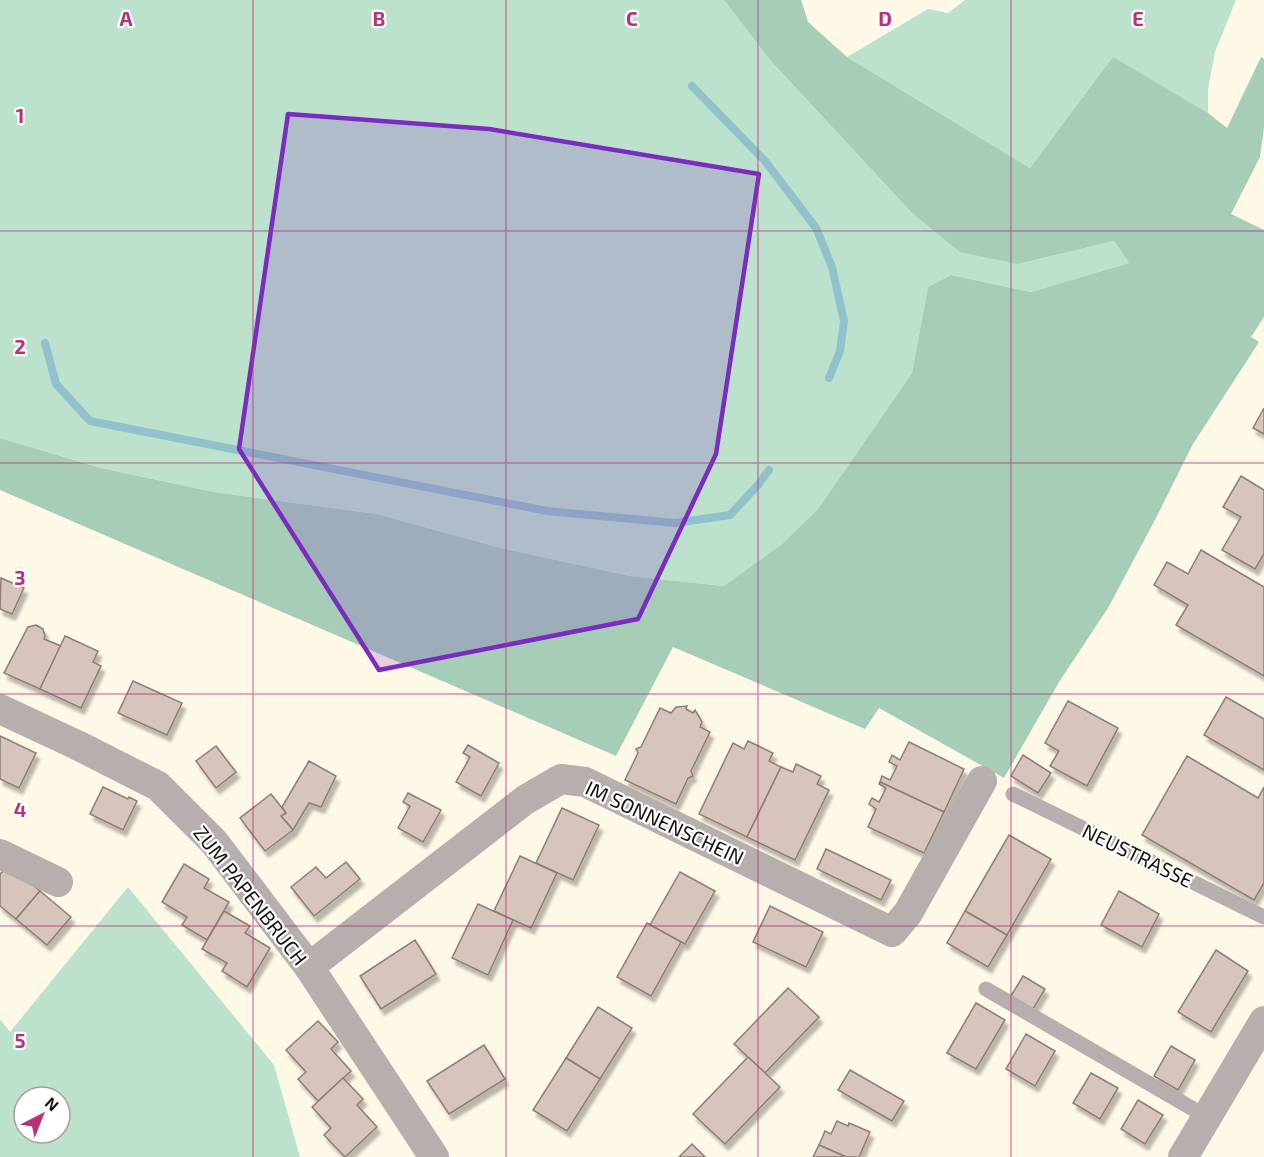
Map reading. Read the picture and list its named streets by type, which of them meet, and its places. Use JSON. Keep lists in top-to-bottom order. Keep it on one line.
{"streets":{"street":["IM SONNENSCHEIN","ZUM PAPENBRUCH"],"lane":["NEUSTRASSE"]},"crossings":[["IM SONNENSCHEIN","ZUM PAPENBRUCH"]],"north":"top right","grid":{"columns":["A","B","C","D","E"],"rows":["1","2","3","4","5"]}}
